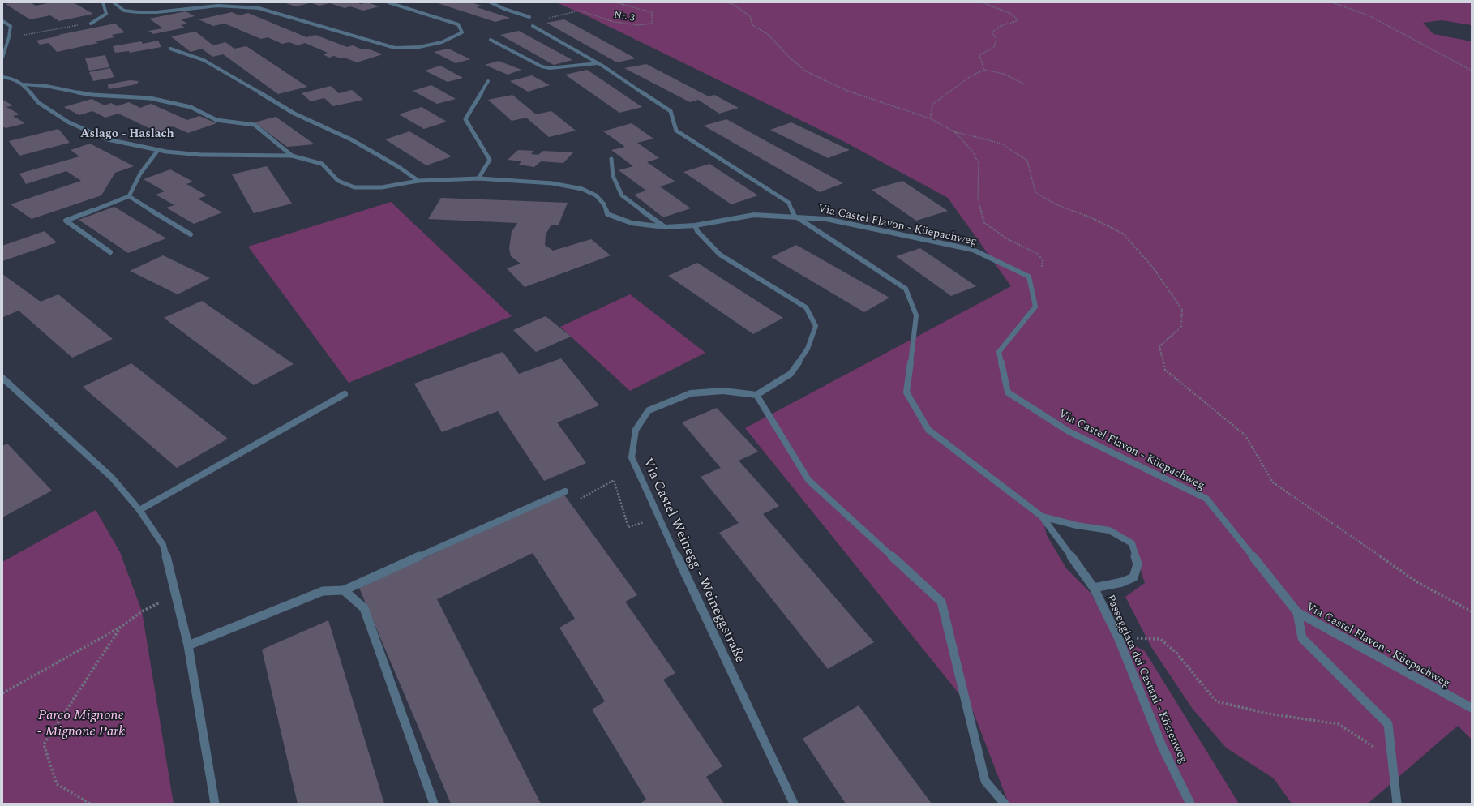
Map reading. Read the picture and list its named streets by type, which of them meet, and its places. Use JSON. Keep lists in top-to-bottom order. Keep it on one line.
{"streets":{"street":["Via Castel Flavon - Küepachweg","Via Castel Weinegg - Weineggstraße","Passeggiata dei Castani - Köstenweg"],"path":["Nr. 3"]},"crossings":[["Via Castel Flavon - Küepachweg","Passeggiata dei Castani - Köstenweg"]],"districts":["Aslago - Haslach"],"parks":["Parco Mignone - Mignone Park"]}
